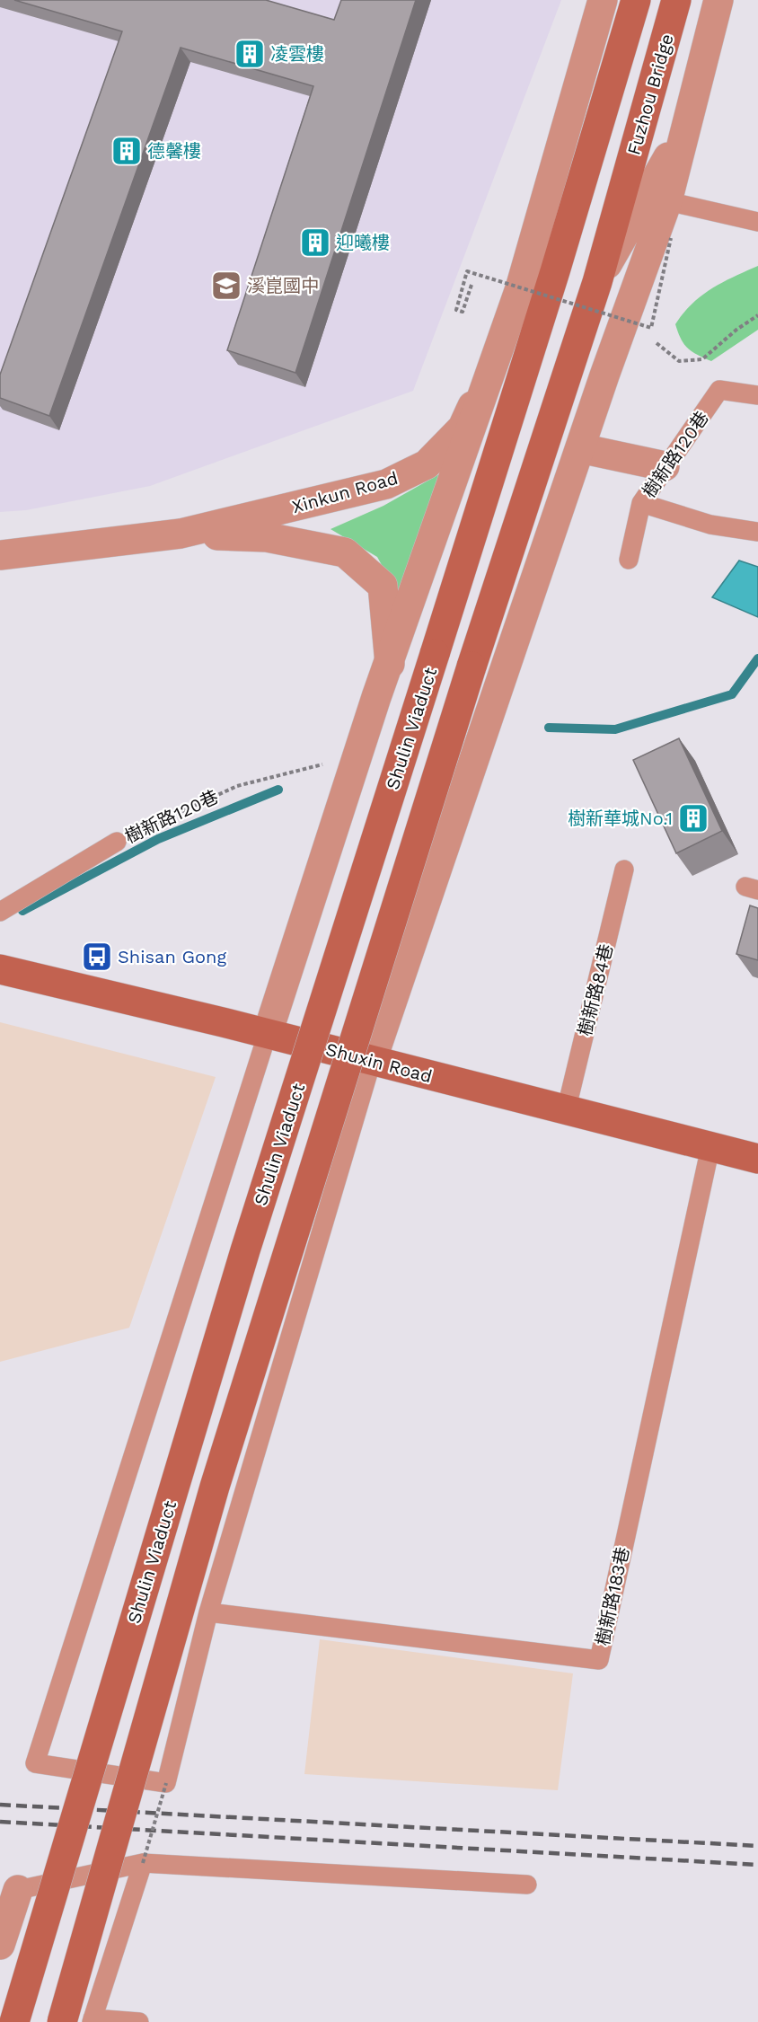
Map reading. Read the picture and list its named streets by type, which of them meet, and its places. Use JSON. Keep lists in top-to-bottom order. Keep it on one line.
{"streets":{"main road":["Fuzhou Bridge","Shulin Viaduct","Shuxin Road"],"street":["Xinkun Road"],"lane":["樹新路120巷","樹新路84巷","樹新路183巷"]},"crossings":[["樹新路84巷","Shuxin Road"],["Shuxin Road","樹新路183巷"]],"places":{"building":["凌雲樓","德馨樓","迎曦樓","樹新華城No.1"],"school or university":["溪崑國中"],"bus stop":["Shisan Gong"]}}
